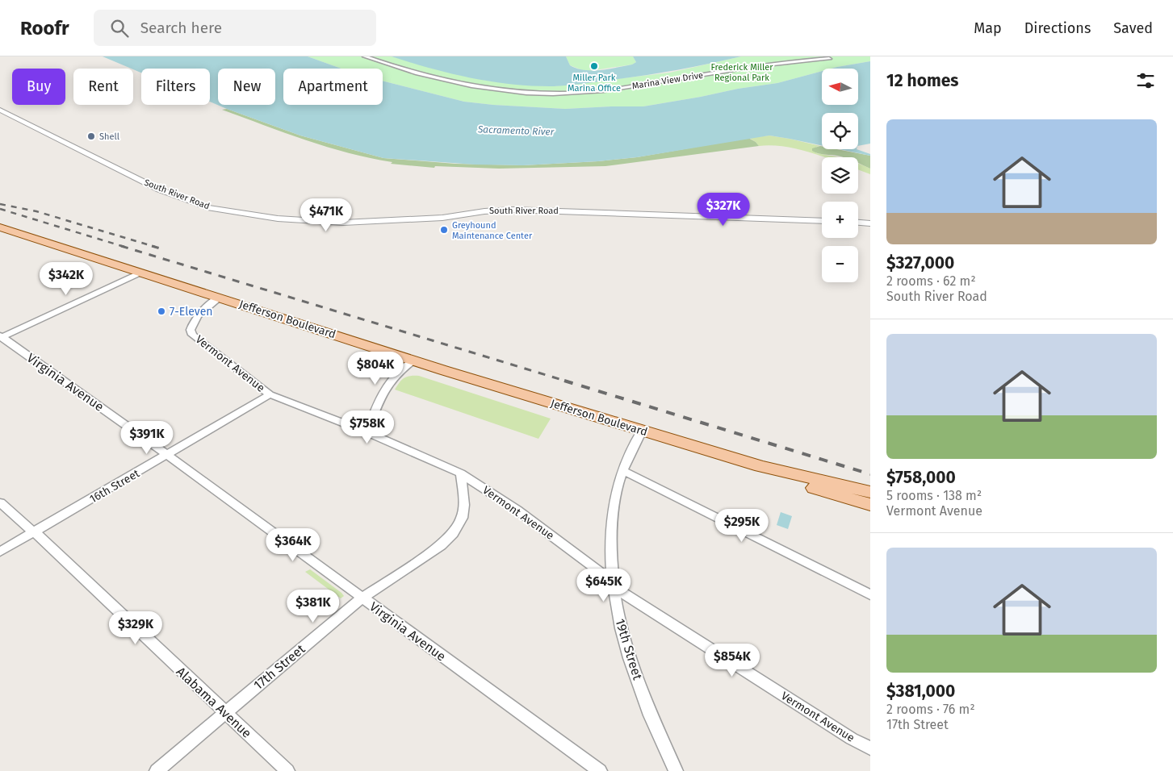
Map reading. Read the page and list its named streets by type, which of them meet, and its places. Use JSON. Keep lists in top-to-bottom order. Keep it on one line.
{"streets":{"main road":["Jefferson Boulevard"],"street":["Marina View Drive","South River Road","Vermont Avenue","Virginia Avenue","16th Street","19th Street","17th Street","Alabama Avenue"]},"crossings":[["Jefferson Boulevard","Vermont Avenue"],["Jefferson Boulevard","19th Street"],["Vermont Avenue","16th Street"],["Vermont Avenue","19th Street"],["Vermont Avenue","17th Street"],["Virginia Avenue","16th Street"],["Virginia Avenue","17th Street"],["16th Street","Alabama Avenue"],["17th Street","Alabama Avenue"]],"water":["Sacramento River"],"parks":["Frederick Miller Regional Park"],"places":["Miller Park Marina Office","Shell","Greyhound Maintenance Center","7-Eleven"],"north":"left","page":{"header":"Roofr","search":"Search here","nav":["Map","Directions","Saved"],"heading":"12 homes","map_buttons":["+","−"],"chip":["Buy","Rent","Filters","New","Apartment"],"list":[{"name":"$327,000","note":"2 rooms · 62 m² · South River Road"},{"name":"$758,000","note":"5 rooms · 138 m² · Vermont Avenue"},{"name":"$381,000","note":"2 rooms · 76 m² · 17th Street"}],"price":["$327K","$471K","$342K","$804K","$758K","$391K","$295K","$364K","$645K","$381K","$329K","$854K"]}}
